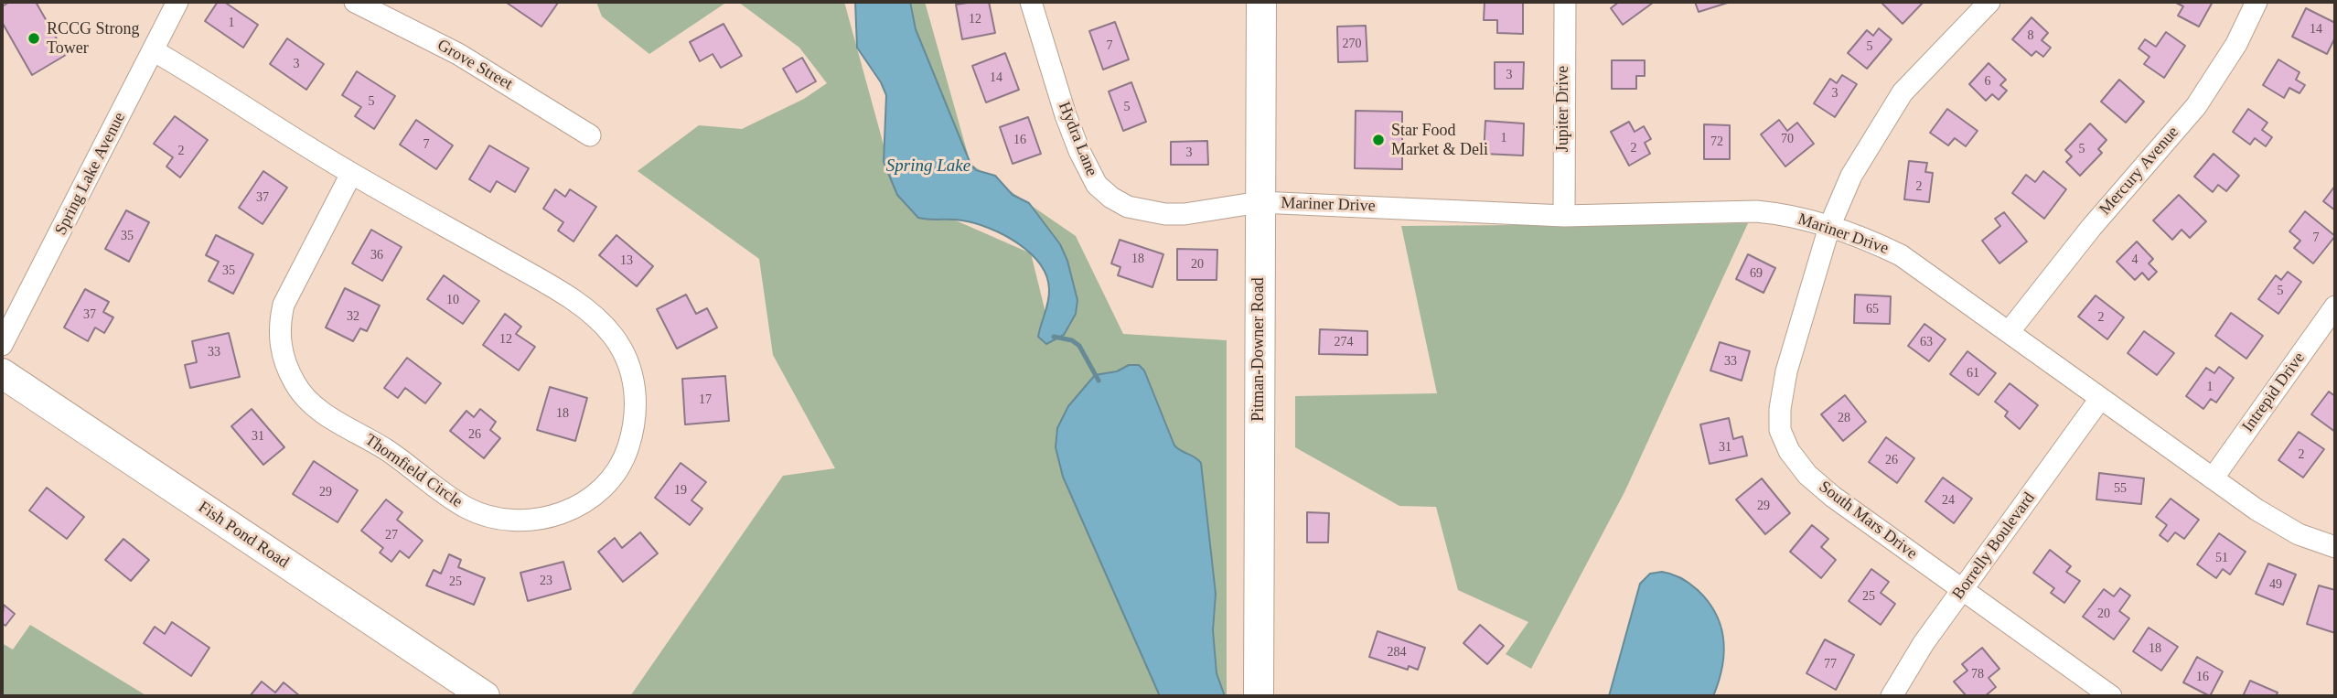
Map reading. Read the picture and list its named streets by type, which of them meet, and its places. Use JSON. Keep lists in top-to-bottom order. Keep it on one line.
{"streets":{"street":["Grove Street","Jupiter Drive","Hydra Lane","Mercury Avenue","Spring Lake Avenue","Mariner Drive","Pitman-Downer Road","Intrepid Drive","Thornfield Circle","South Mars Drive","Fish Pond Road","Borrelly Boulevard"]},"crossings":[["Jupiter Drive","Mariner Drive"],["Hydra Lane","Mariner Drive"],["Hydra Lane","Pitman-Downer Road"],["Mercury Avenue","Mariner Drive"],["Spring Lake Avenue","Thornfield Circle"],["Mariner Drive","Pitman-Downer Road"],["Mariner Drive","Intrepid Drive"],["Mariner Drive","South Mars Drive"],["Mariner Drive","Borrelly Boulevard"],["South Mars Drive","Borrelly Boulevard"]],"water":["Spring Lake"],"places":["RCCG Strong Tower","Star Food Market & Deli"],"house_numbers":["12","1","14","8","270","7","5","3","3","14","6","3","5","5","1","70","16","72","7","2","5","2","3","2","37","35","7","36","18","4","13","20","35","69","5","10","65","37","32","2","12","274","63","33","33","61","1","17","18","28","26","31","31","2","26","55","19","29","24","29","27","51","23","25","49","25","20","18","284","77","78","16"]}
